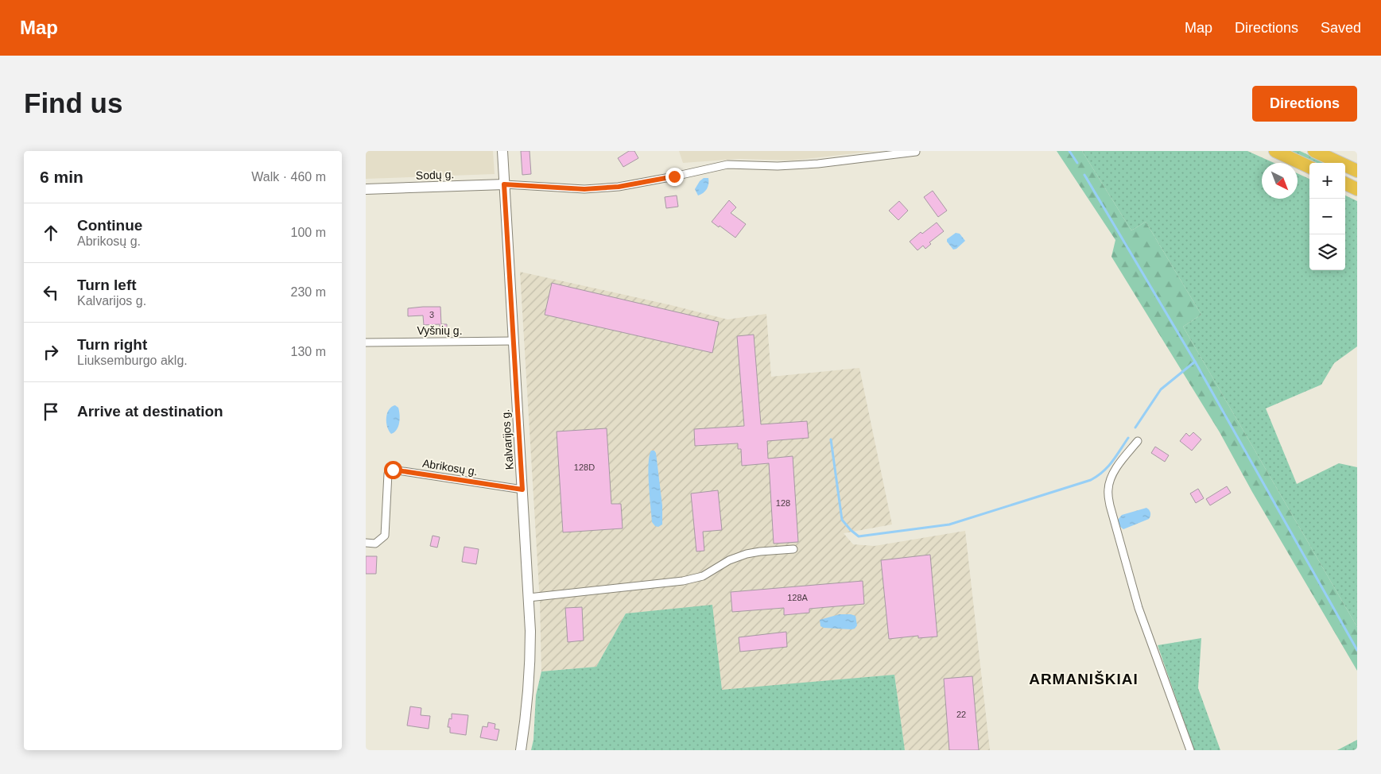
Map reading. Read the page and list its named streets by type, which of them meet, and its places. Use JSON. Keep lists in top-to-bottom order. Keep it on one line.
{"streets":{"main road":["Sodų g.","Kalvarijos g."],"street":["Vyšnių g.","Abrikosų g."]},"crossings":[["Sodų g.","Kalvarijos g."],["Vyšnių g.","Kalvarijos g."],["Kalvarijos g.","Abrikosų g."]],"districts":["ARMANIŠKIAI"],"house_numbers":["3","128D","128","128A","22"],"north":"bottom right","page":{"header":"Map","nav":["Map","Directions","Saved"],"buttons":"Directions","title":"Find us","heading":["6 min","Walk · 460 m"],"map_buttons":["+","−"],"list":[["Continue","Abrikosų g.","100 m"],["Turn left","Kalvarijos g.","230 m"],["Turn right","Liuksemburgo aklg.","130 m"],"Arrive at destination"]}}
